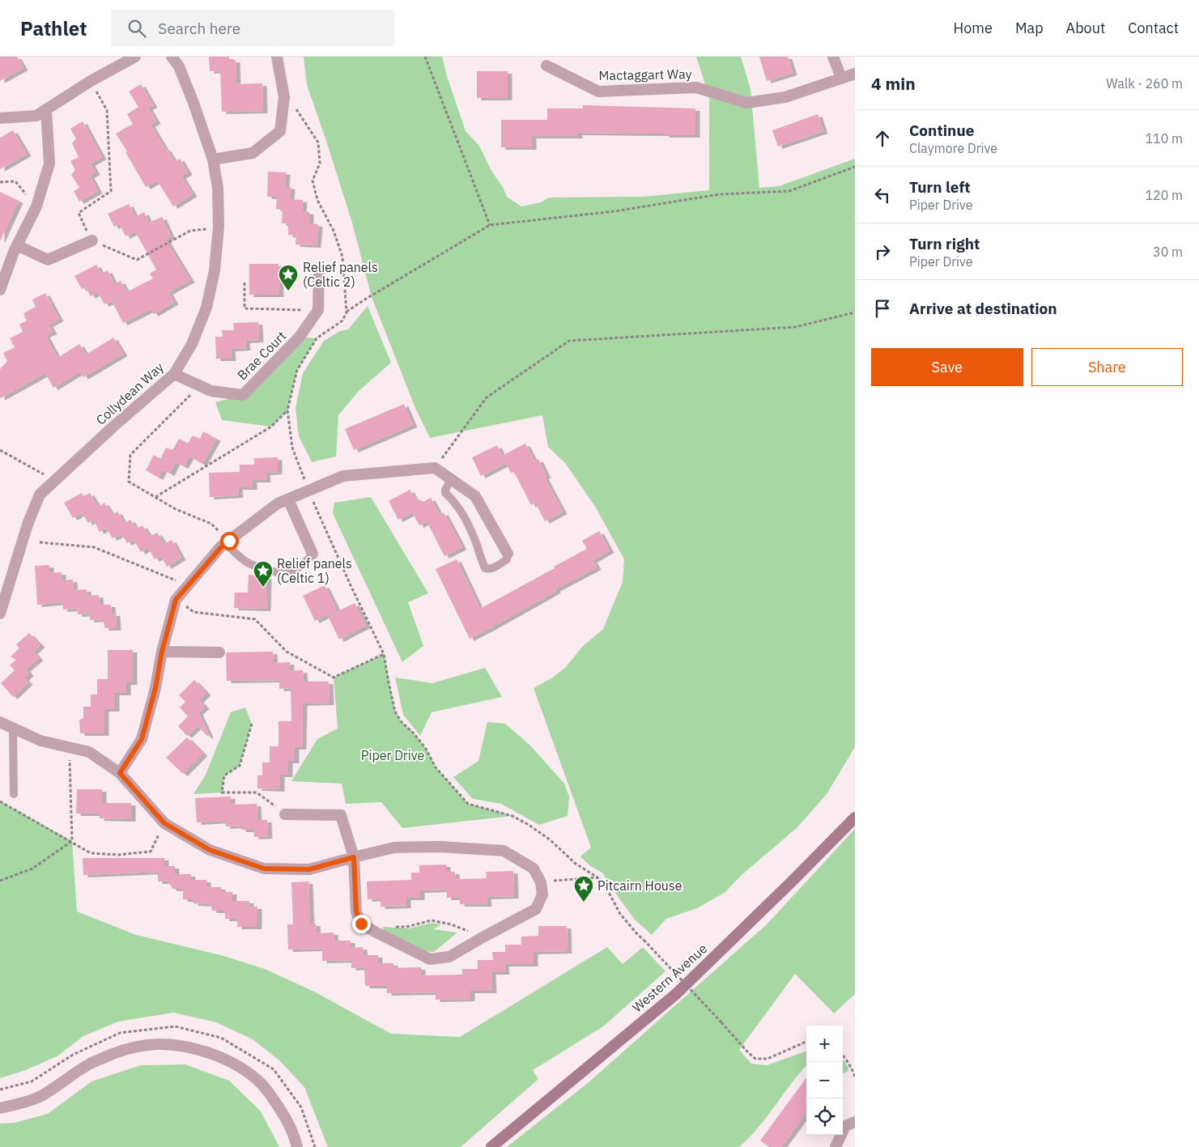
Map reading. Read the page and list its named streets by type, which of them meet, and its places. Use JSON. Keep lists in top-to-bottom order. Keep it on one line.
{"streets":{"main road":["Western Avenue"],"street":["Mactaggart Way","Brae Court","Collydean Way"]},"crossings":[["Brae Court","Collydean Way"]],"parks":["Piper Drive"],"places":{"place":["Relief panels (Celtic 2)","Relief panels (Celtic 1)","Pitcairn House"]},"page":{"header":"Pathlet","search":"Search here","nav":["Home","Map","About","Contact"],"heading":["4 min","Walk · 260 m"],"list":[["Continue","Claymore Drive","110 m"],["Turn left","Piper Drive","120 m"],["Turn right","Piper Drive","30 m"],"Arrive at destination"],"buttons":["Save","Share"],"map_buttons":["+","−"]}}
